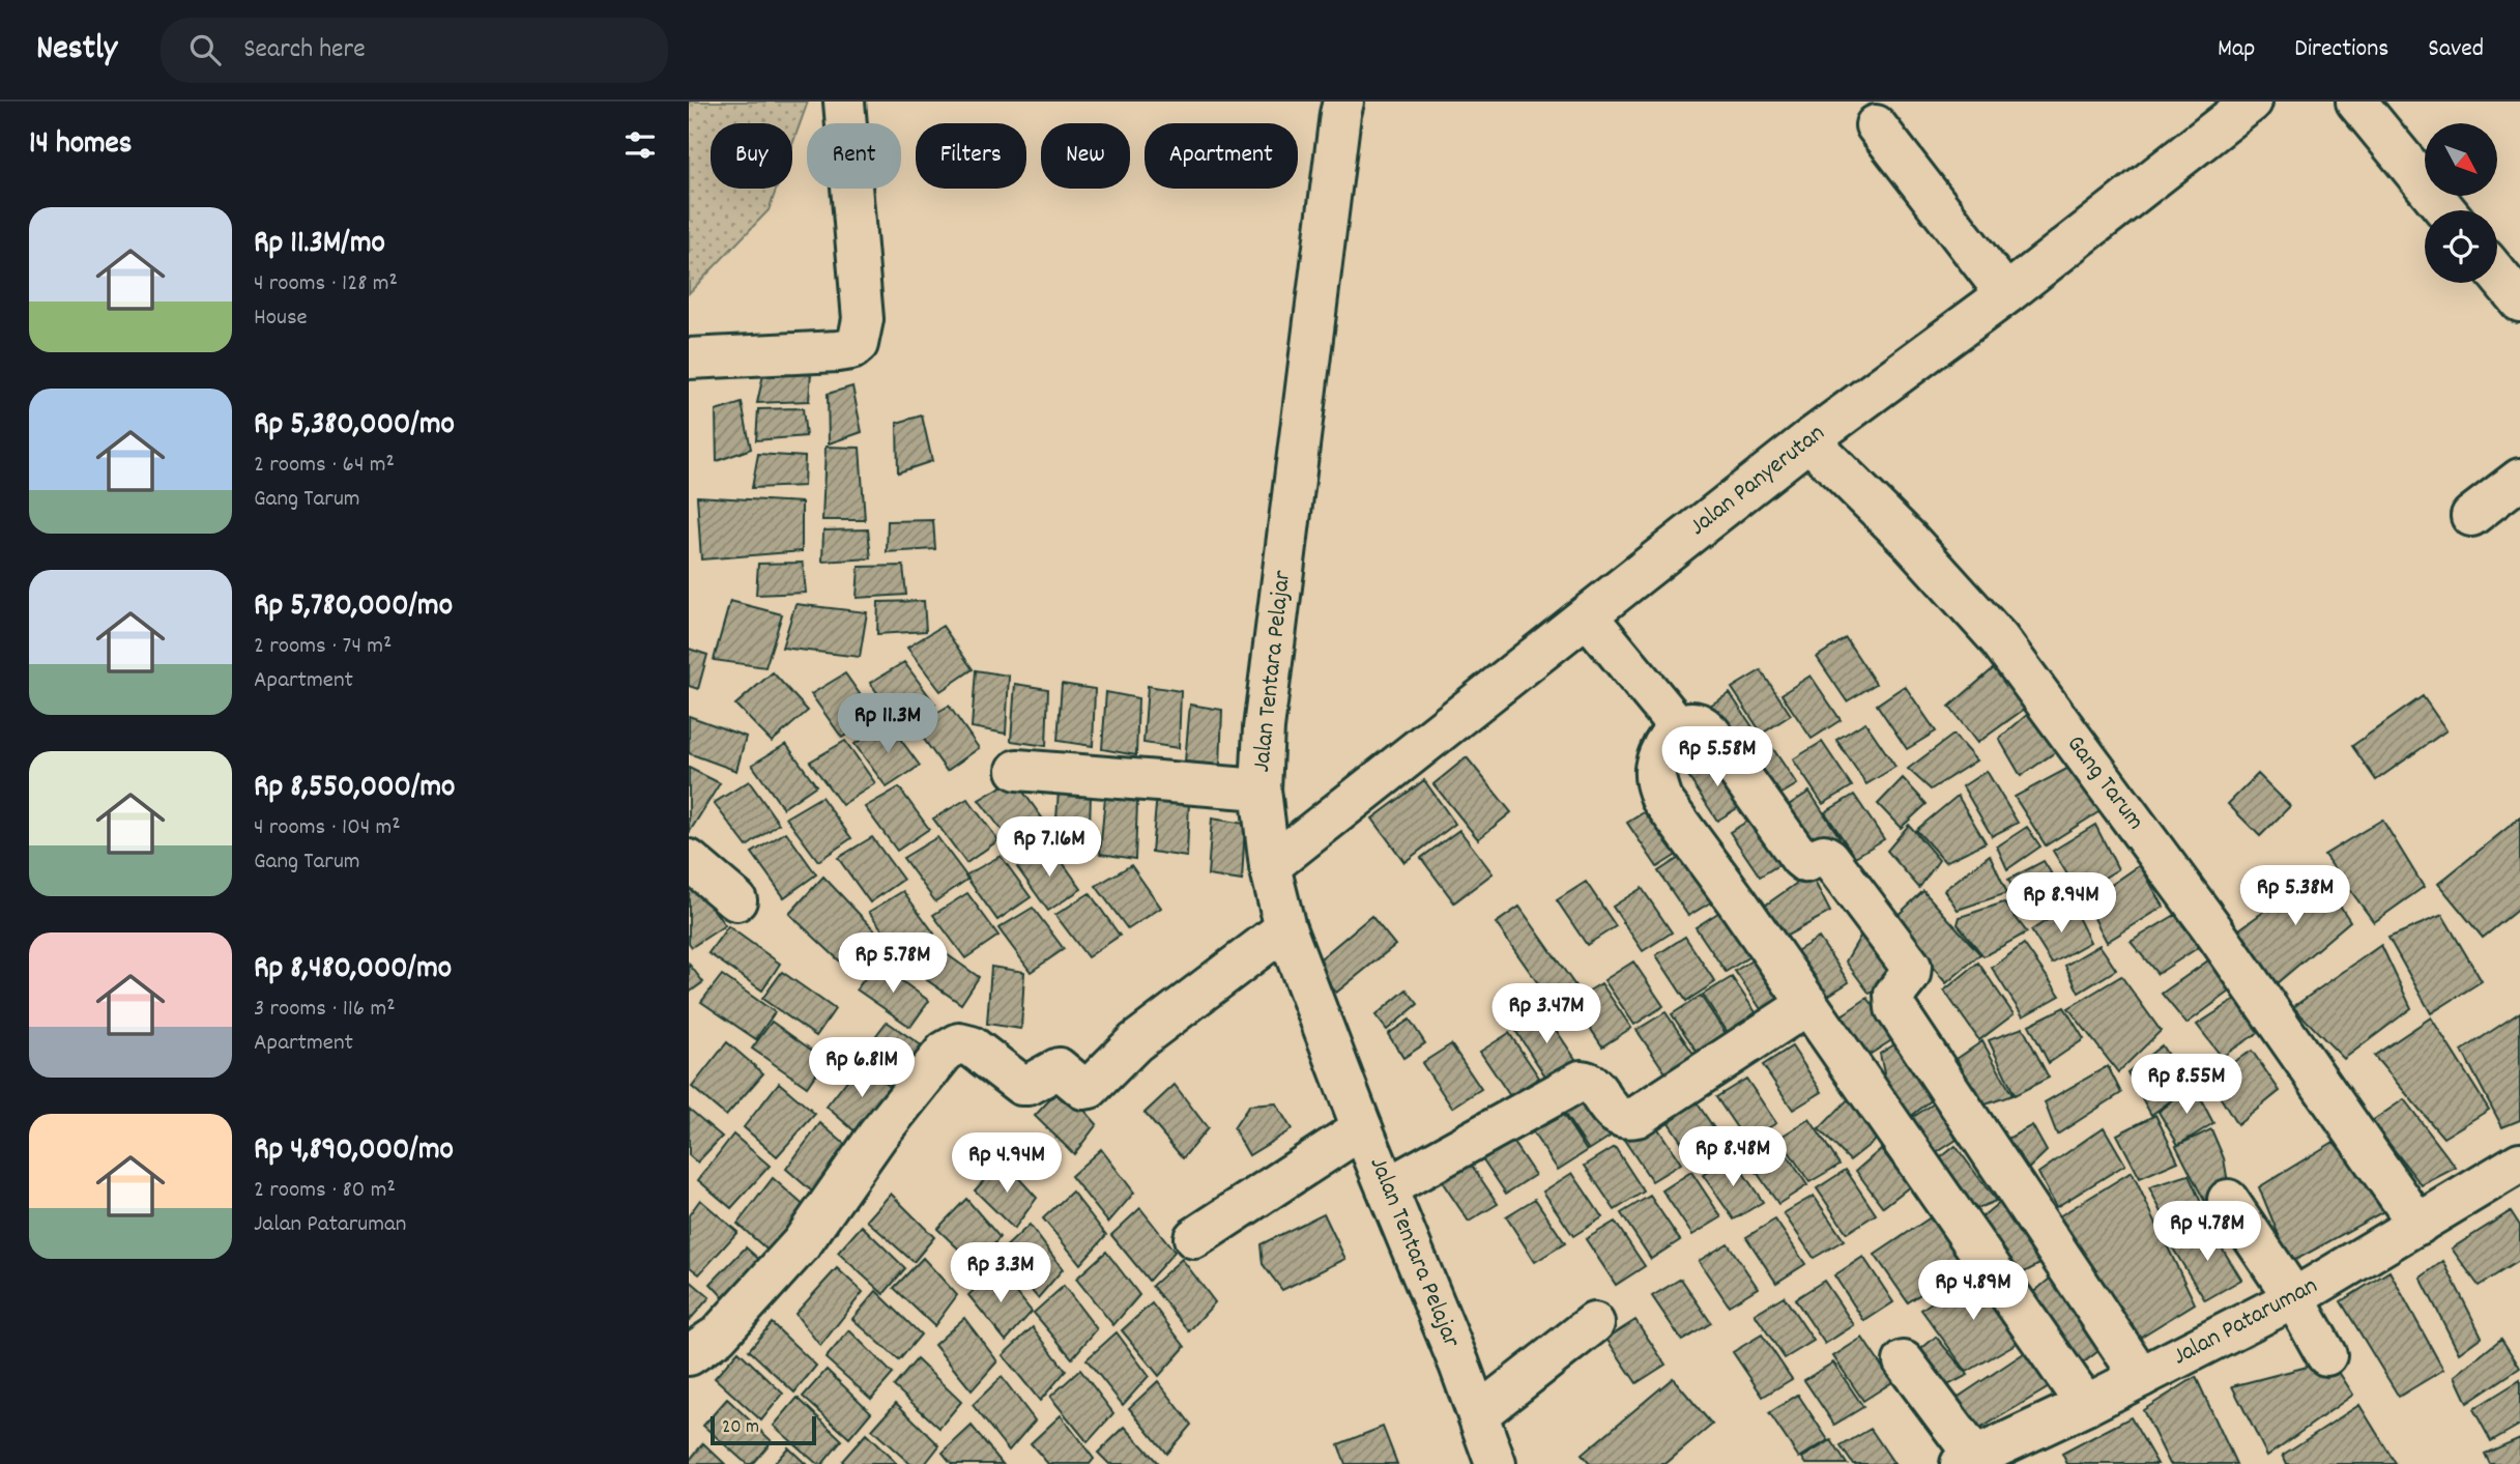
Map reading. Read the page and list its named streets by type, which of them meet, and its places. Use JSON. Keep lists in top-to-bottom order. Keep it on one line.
{"streets":{"street":["Jalan Panyerutan","Jalan Tentara Pelajar","Gang Tarum","Jalan Pataruman"]},"crossings":[["Jalan Panyerutan","Jalan Tentara Pelajar"],["Jalan Panyerutan","Gang Tarum"],["Gang Tarum","Jalan Pataruman"]],"scale_bar":"20 m","north":"bottom right","page":{"header":"Nestly","search":"Search here","nav":["Map","Directions","Saved"],"heading":"14 homes","chip":["Buy","Rent","Filters","New","Apartment"],"list":[{"name":"Rp 11.3M/mo","note":"4 rooms · 128 m² · House"},{"name":"Rp 5,380,000/mo","note":"2 rooms · 64 m² · Gang Tarum"},{"name":"Rp 5,780,000/mo","note":"2 rooms · 74 m² · Apartment"},{"name":"Rp 8,550,000/mo","note":"4 rooms · 104 m² · Gang Tarum"},{"name":"Rp 8,480,000/mo","note":"3 rooms · 116 m² · Apartment"},{"name":"Rp 4,890,000/mo","note":"2 rooms · 80 m² · Jalan Pataruman"}],"price":["Rp 11.3M","Rp 5.58M","Rp 7.16M","Rp 5.38M","Rp 8.94M","Rp 5.78M","Rp 3.47M","Rp 6.81M","Rp 8.55M","Rp 8.48M","Rp 4.94M","Rp 4.78M","Rp 3.3M","Rp 4.89M"],"scale":"20 m"}}
